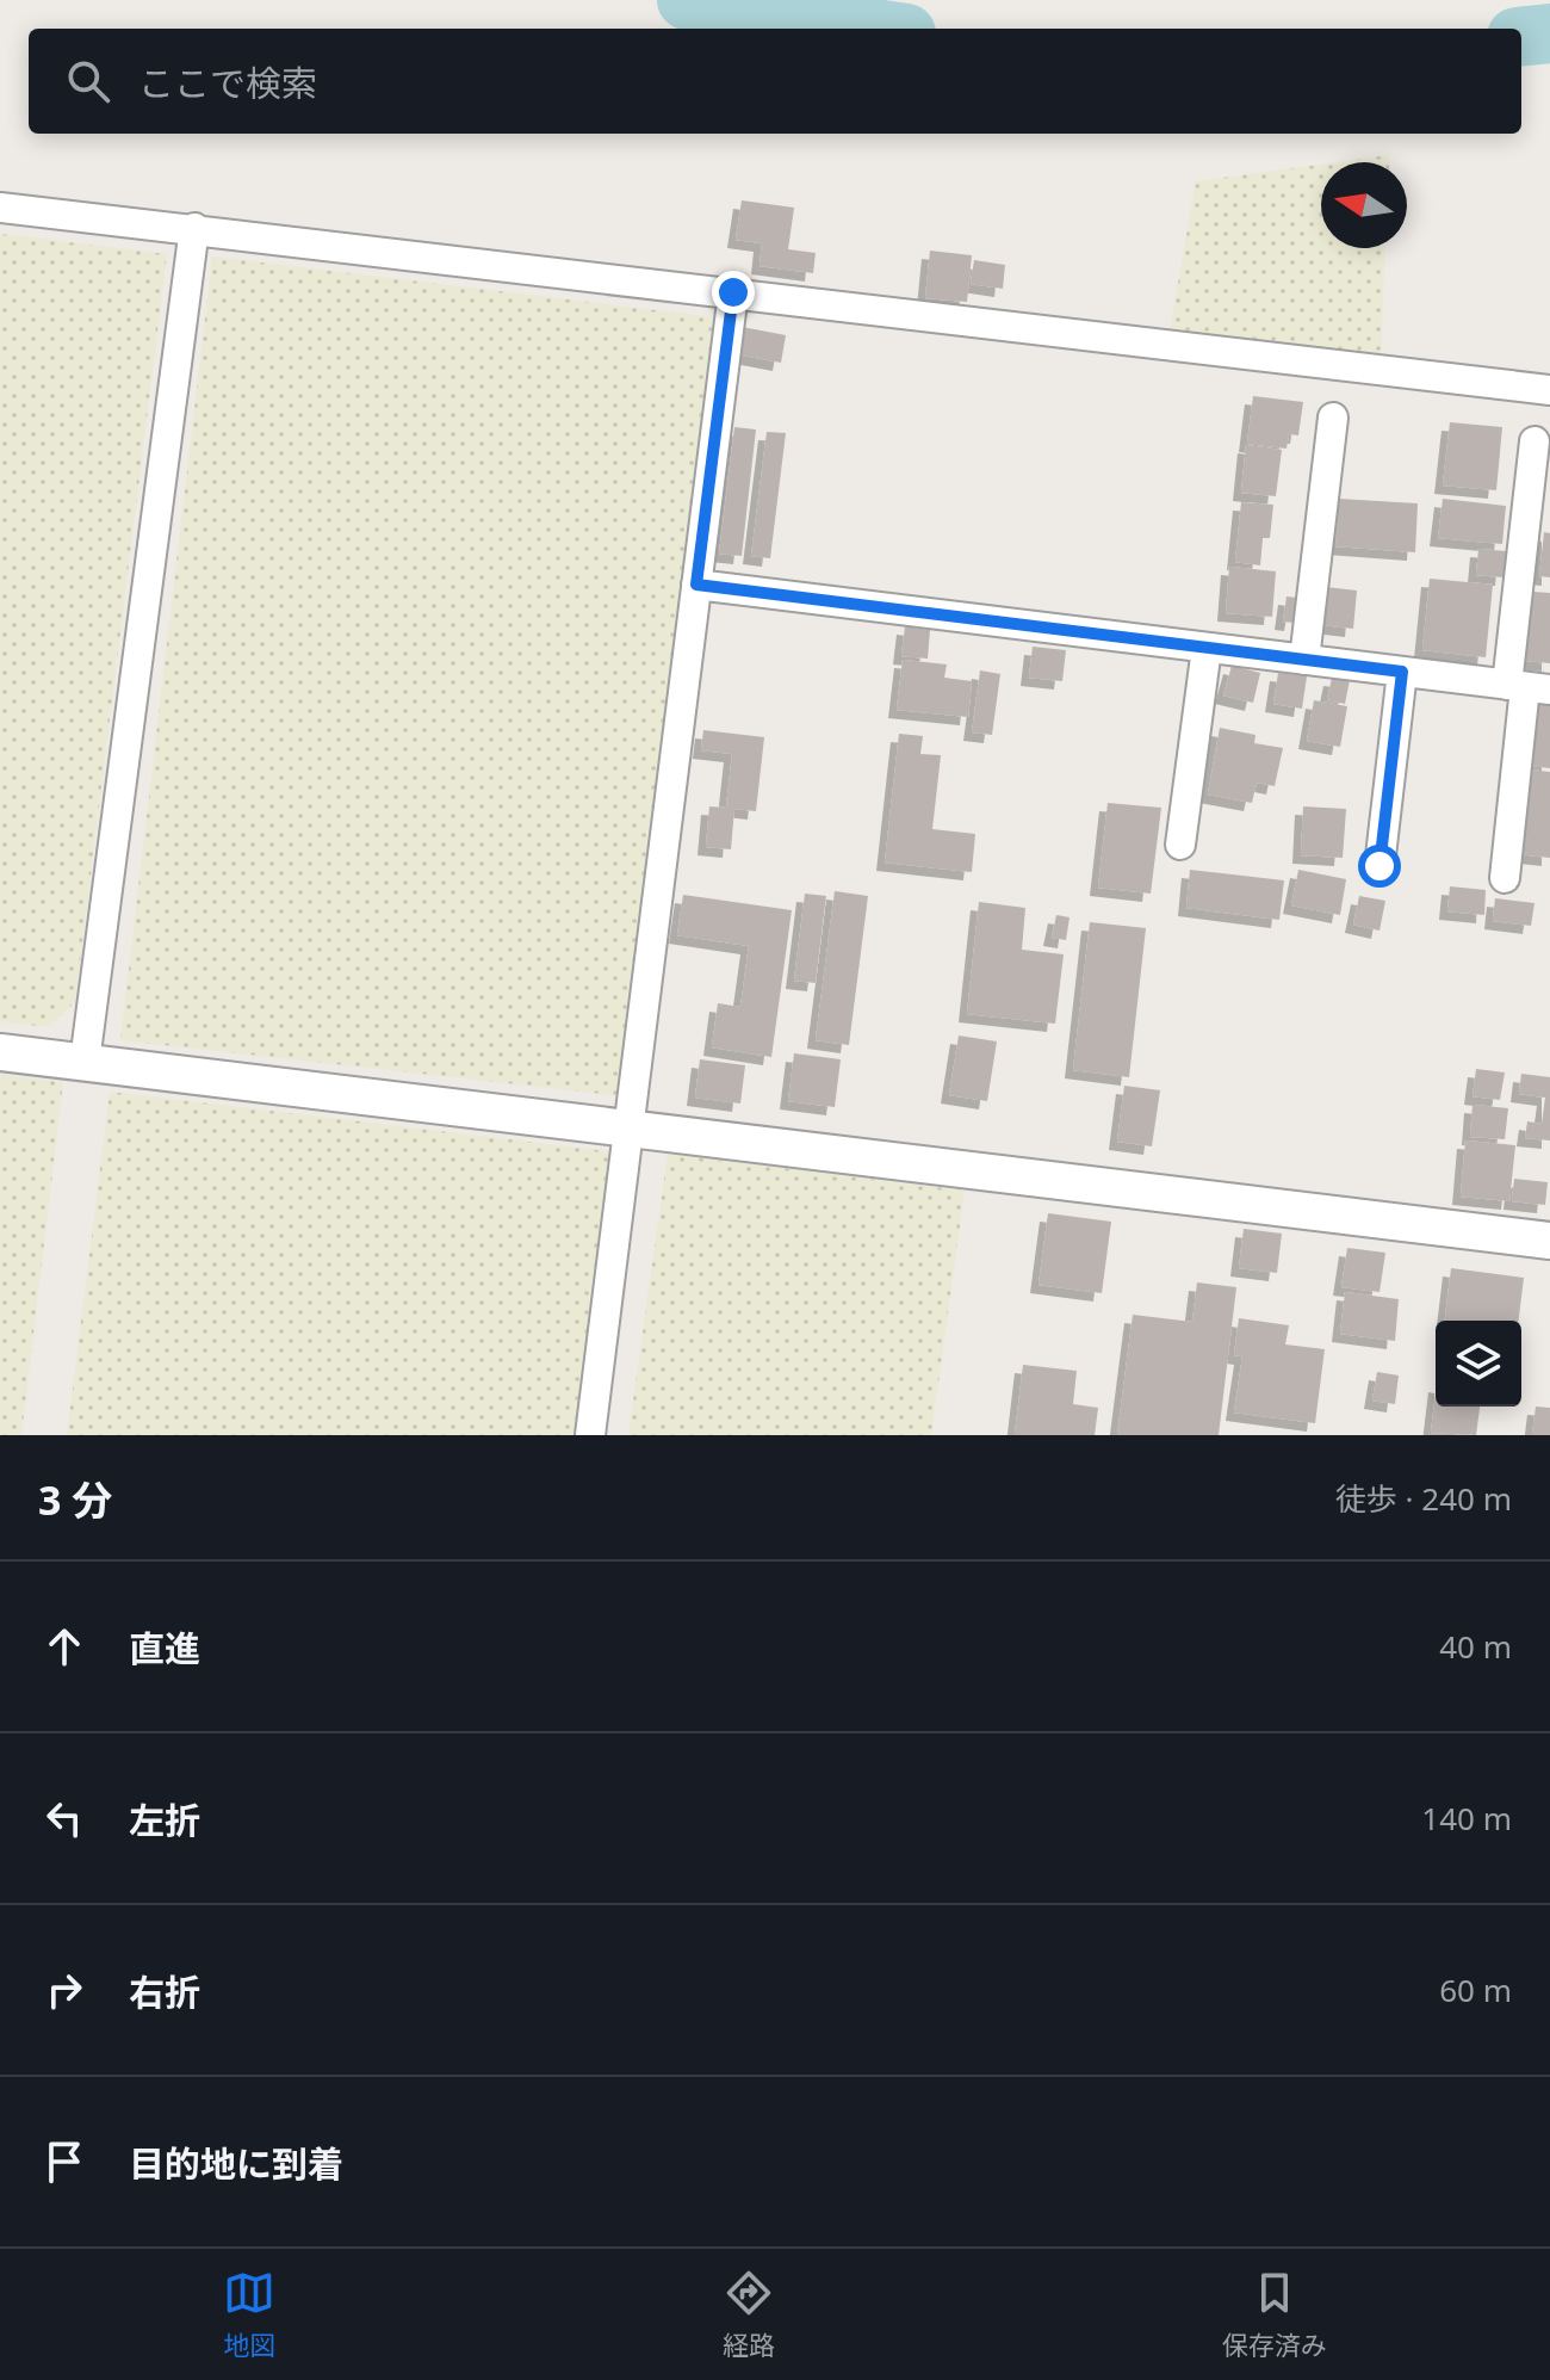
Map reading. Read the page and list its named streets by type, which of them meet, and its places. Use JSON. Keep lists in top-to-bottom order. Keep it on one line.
{"north":"left","page":{"search":"ここで検索","heading":["3 分","徒歩 · 240 m"],"list":[["直進","40 m"],["左折","140 m"],["右折","60 m"],"目的地に到着"],"nav":["地図","経路","保存済み"]}}
